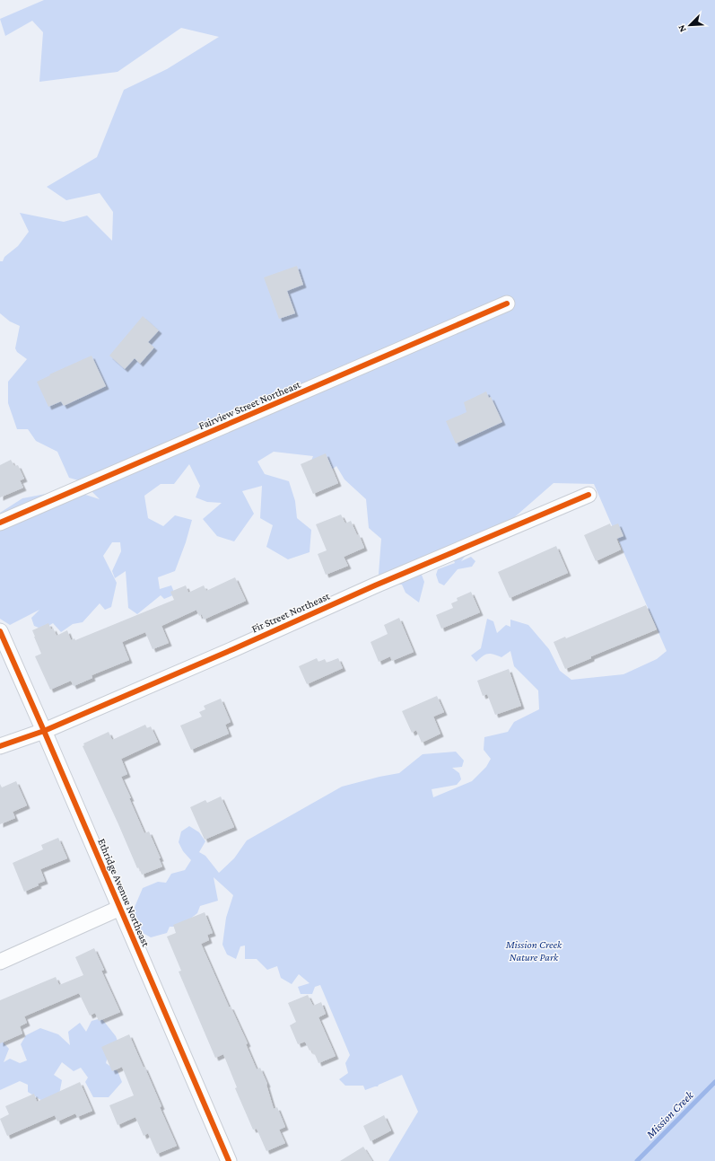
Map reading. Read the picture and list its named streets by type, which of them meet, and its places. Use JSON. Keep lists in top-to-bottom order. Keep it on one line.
{"streets":{"street":["Fairview Street Northeast","Fir Street Northeast","Ethridge Avenue Northeast"]},"crossings":[["Fir Street Northeast","Ethridge Avenue Northeast"]],"water":["Mission Creek"],"parks":["Mission Creek Nature Park"],"north":"bottom left"}
